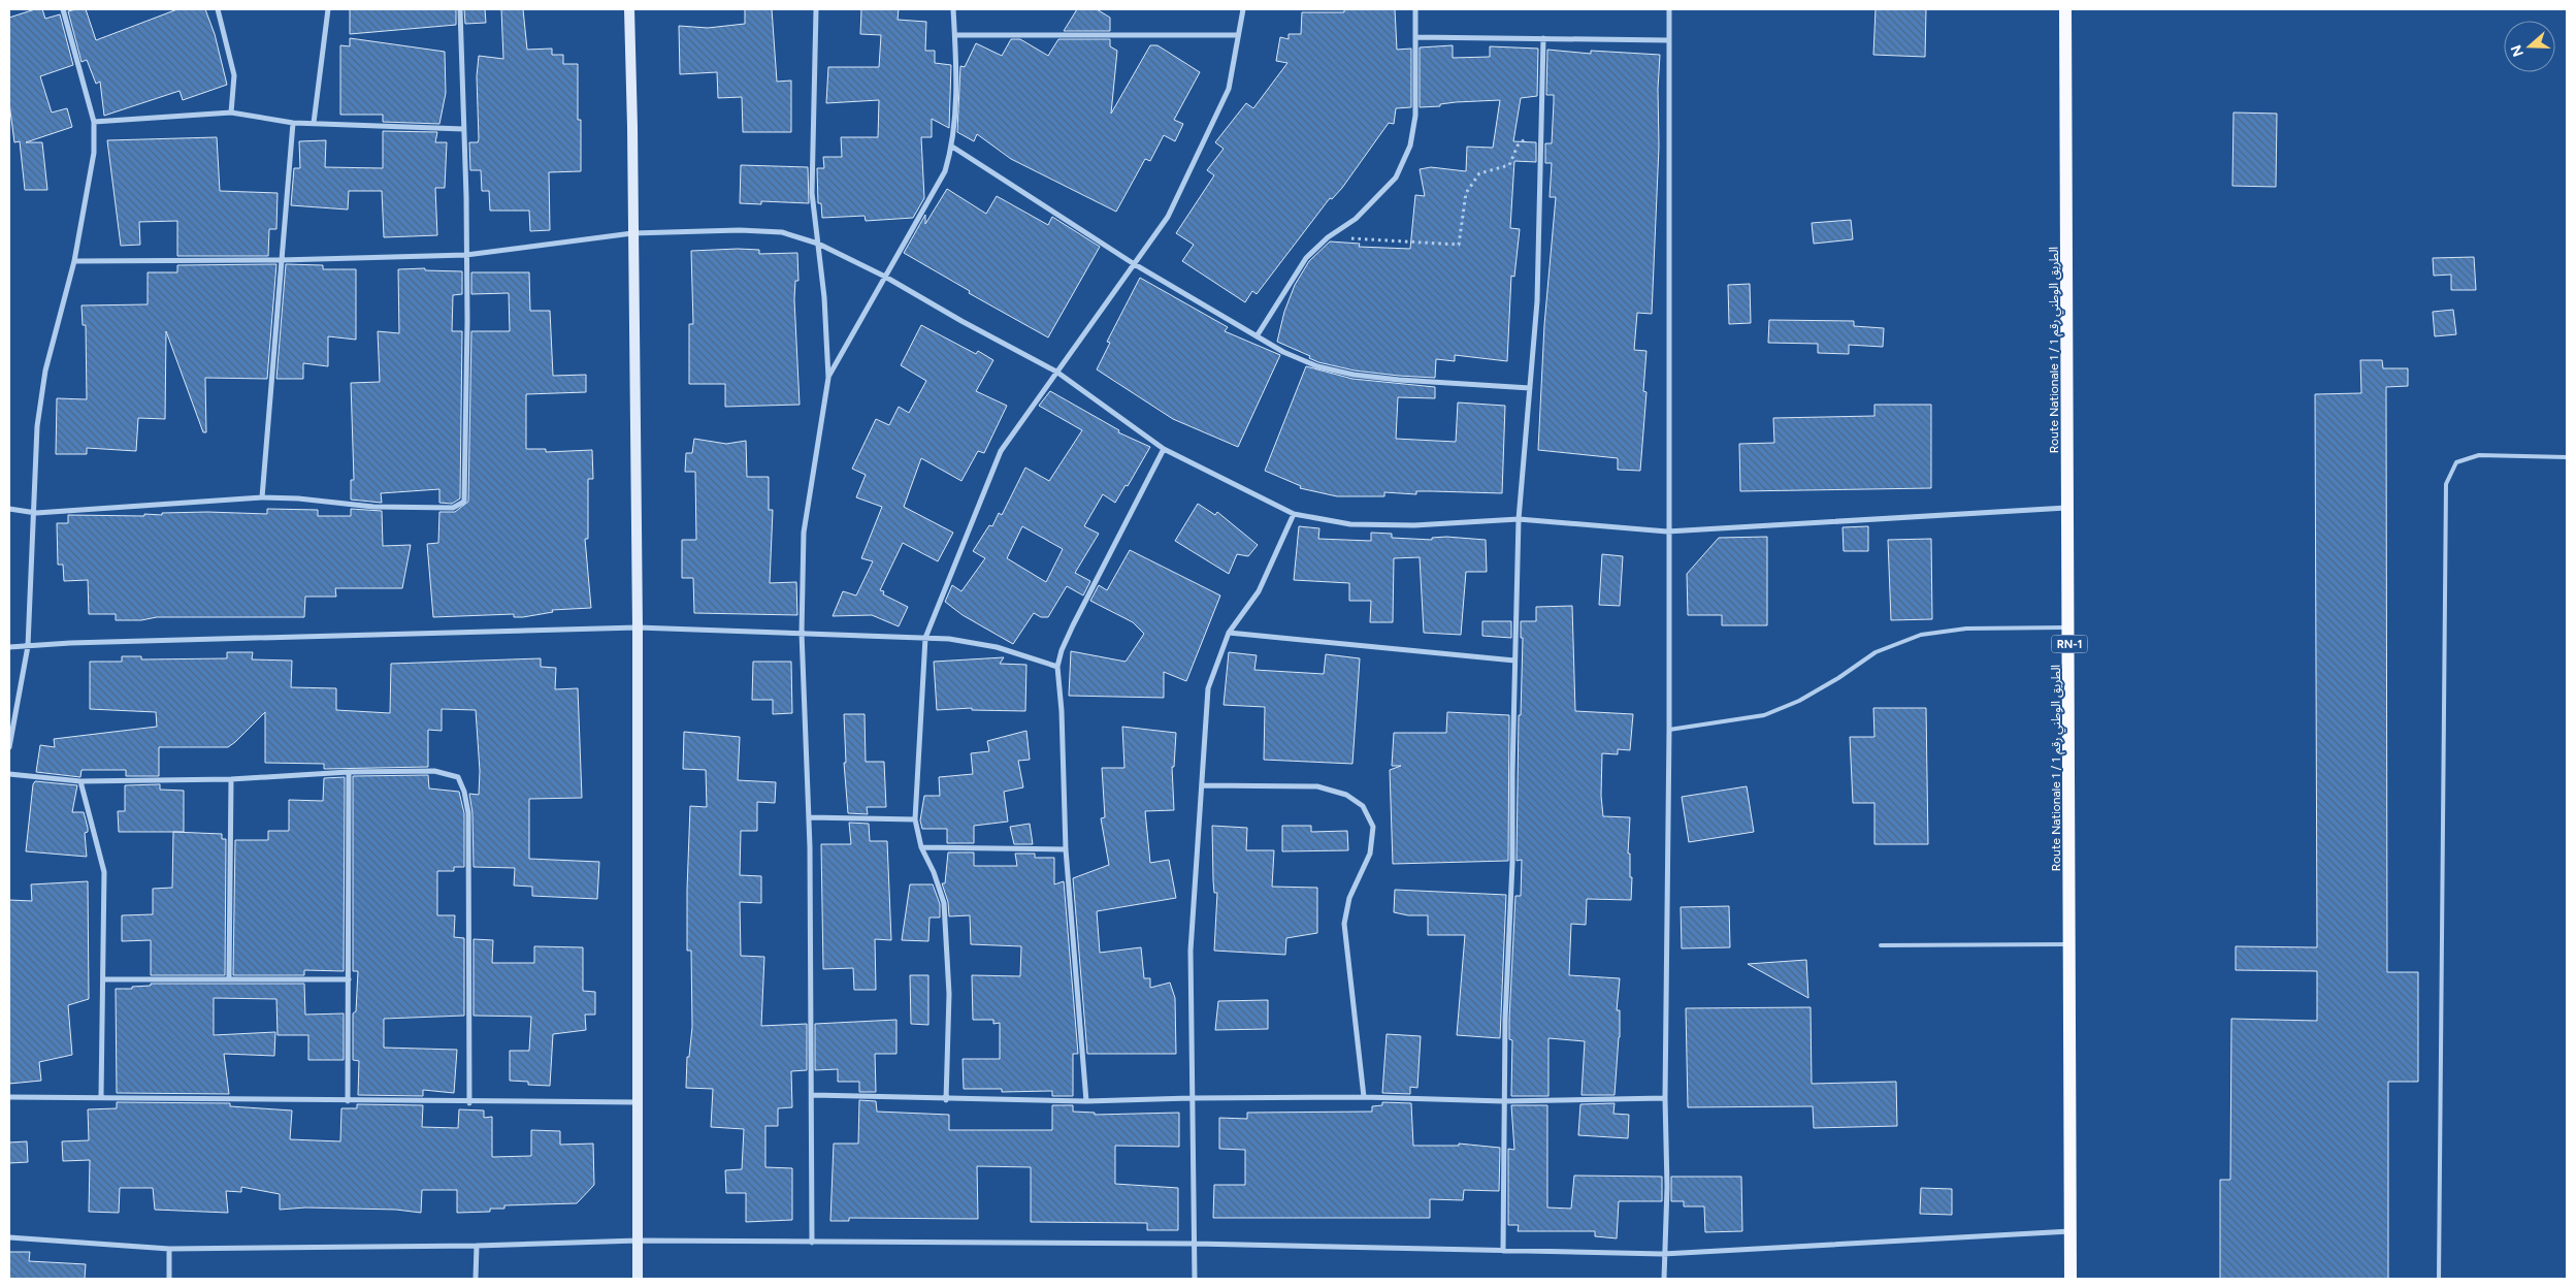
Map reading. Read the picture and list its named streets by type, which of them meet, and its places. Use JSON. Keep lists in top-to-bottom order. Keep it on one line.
{"streets":{"main road":["Route Nationale 1 / الطريق الوطني رقم 1","RN-1"]},"north":"left"}
